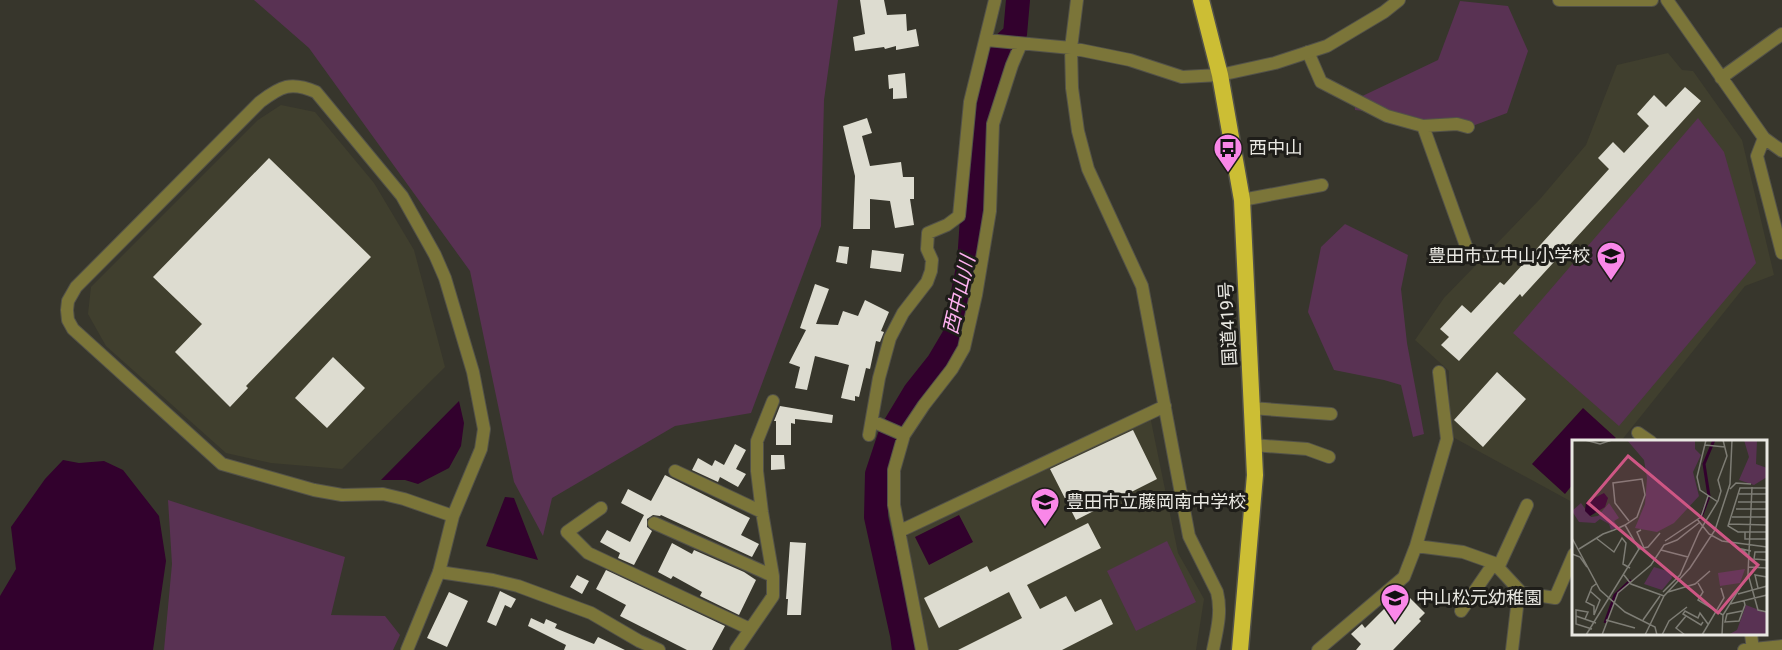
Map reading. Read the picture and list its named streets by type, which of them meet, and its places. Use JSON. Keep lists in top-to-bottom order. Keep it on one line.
{"streets":{"highway":["国道419号"]},"water":["西中山川"],"places":{"bus stop":["西中山"],"school or university":["豊田市立中山小学校","豊田市立藤岡南中学校","中山松元幼稚園"]}}
